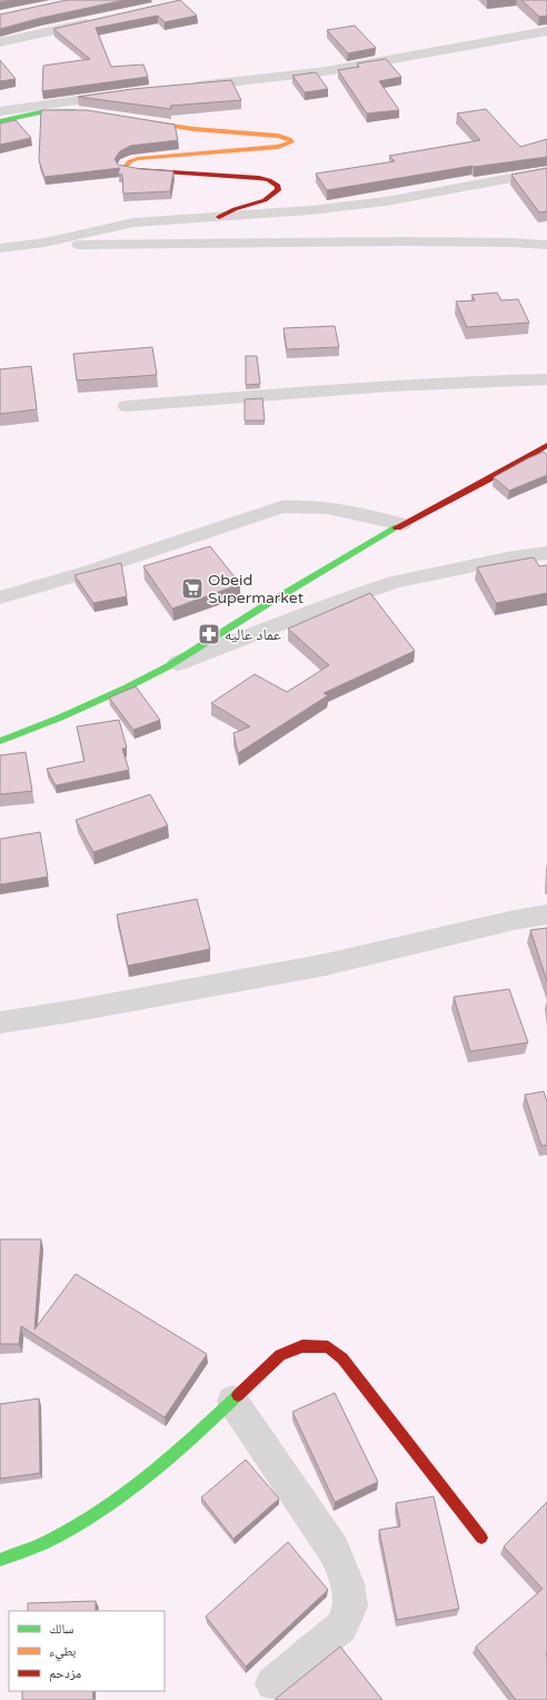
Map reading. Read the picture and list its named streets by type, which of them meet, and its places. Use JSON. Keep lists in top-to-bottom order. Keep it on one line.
{"places":{"supermarket":["Obeid Supermarket"],"pharmacy":["عماد عاليه"]},"legend":["سالك","بطيء","مزدحم"]}
